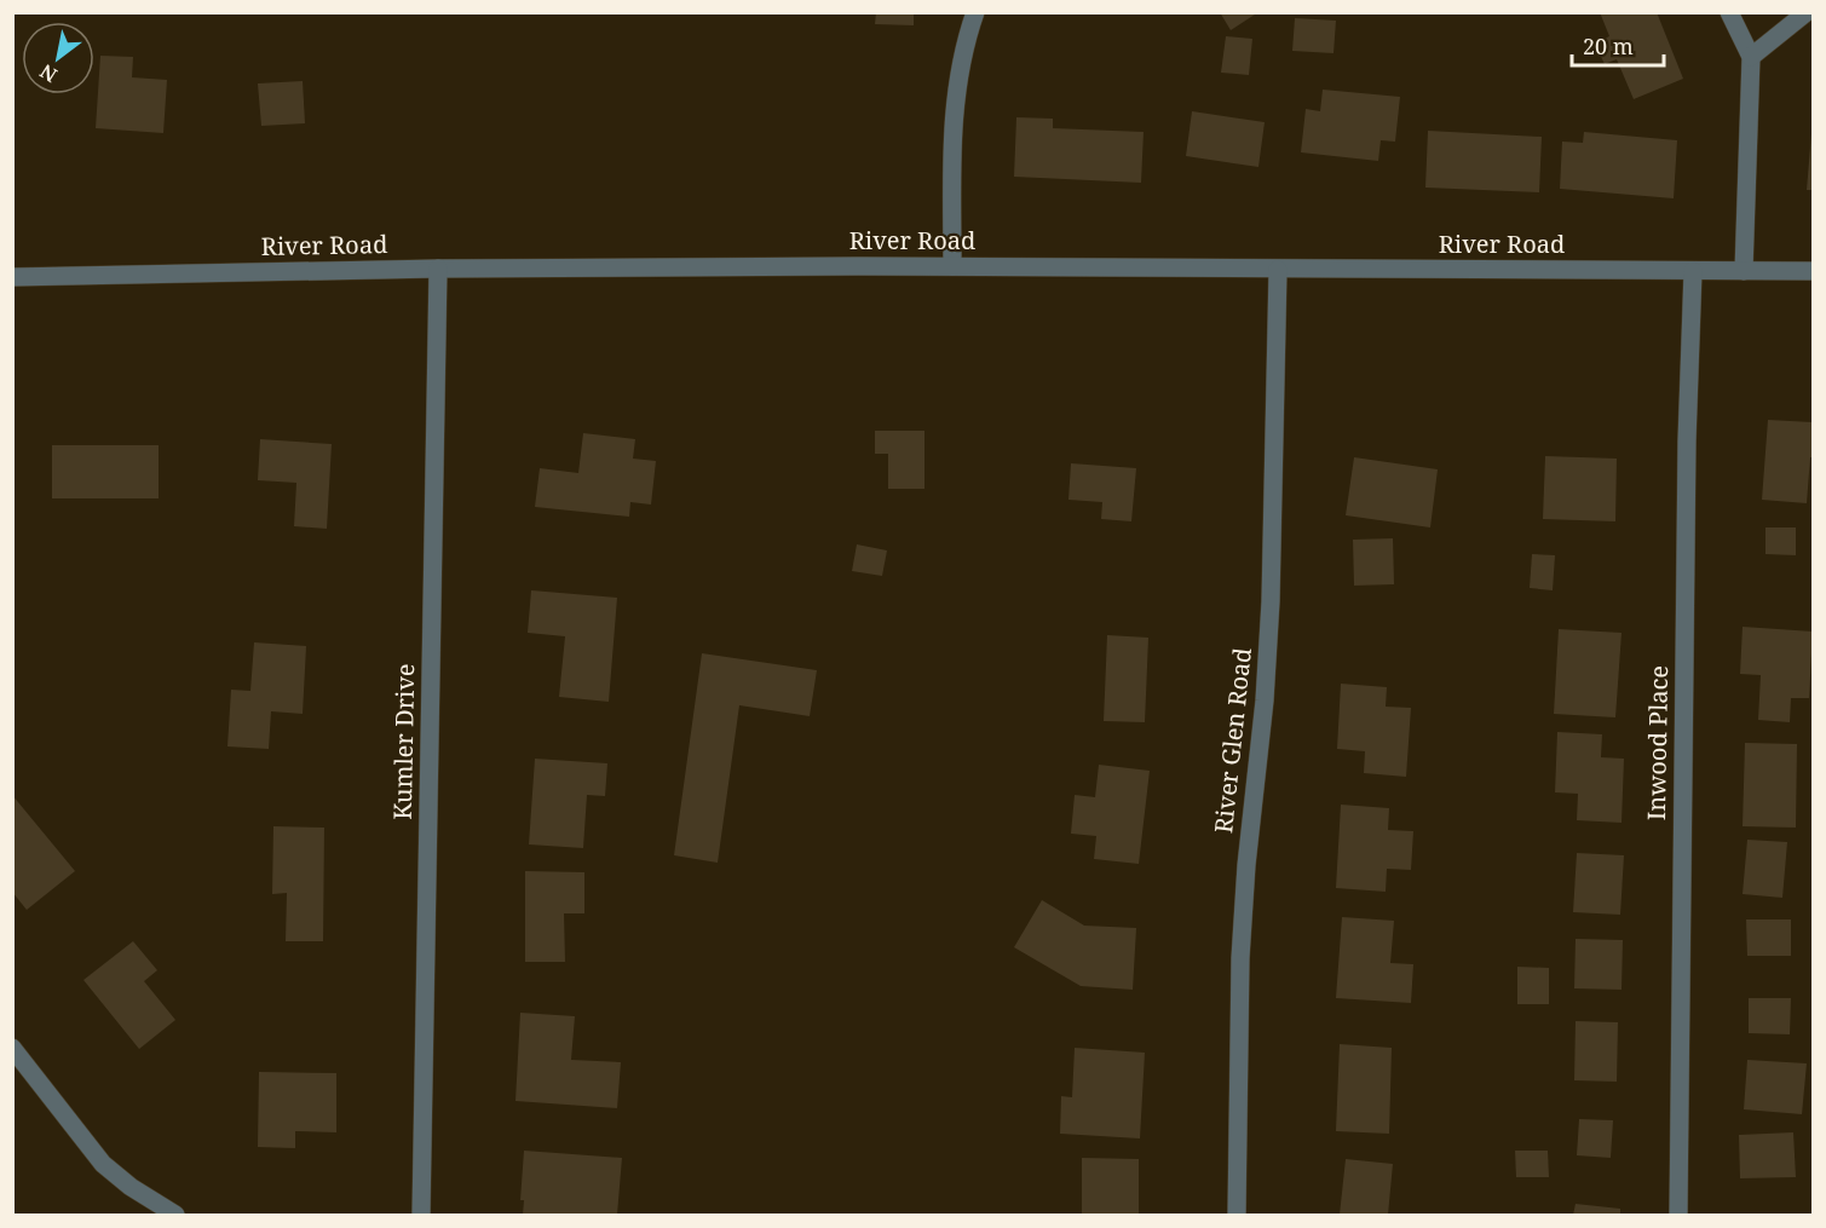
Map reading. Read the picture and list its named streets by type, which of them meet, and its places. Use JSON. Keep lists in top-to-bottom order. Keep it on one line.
{"streets":{"street":["River Road","River Glen Road","Kumler Drive","Inwood Place"]},"crossings":[["River Road","River Glen Road"],["River Road","Kumler Drive"],["River Road","Inwood Place"]],"scale_bar":"20 m","north":"bottom left"}
